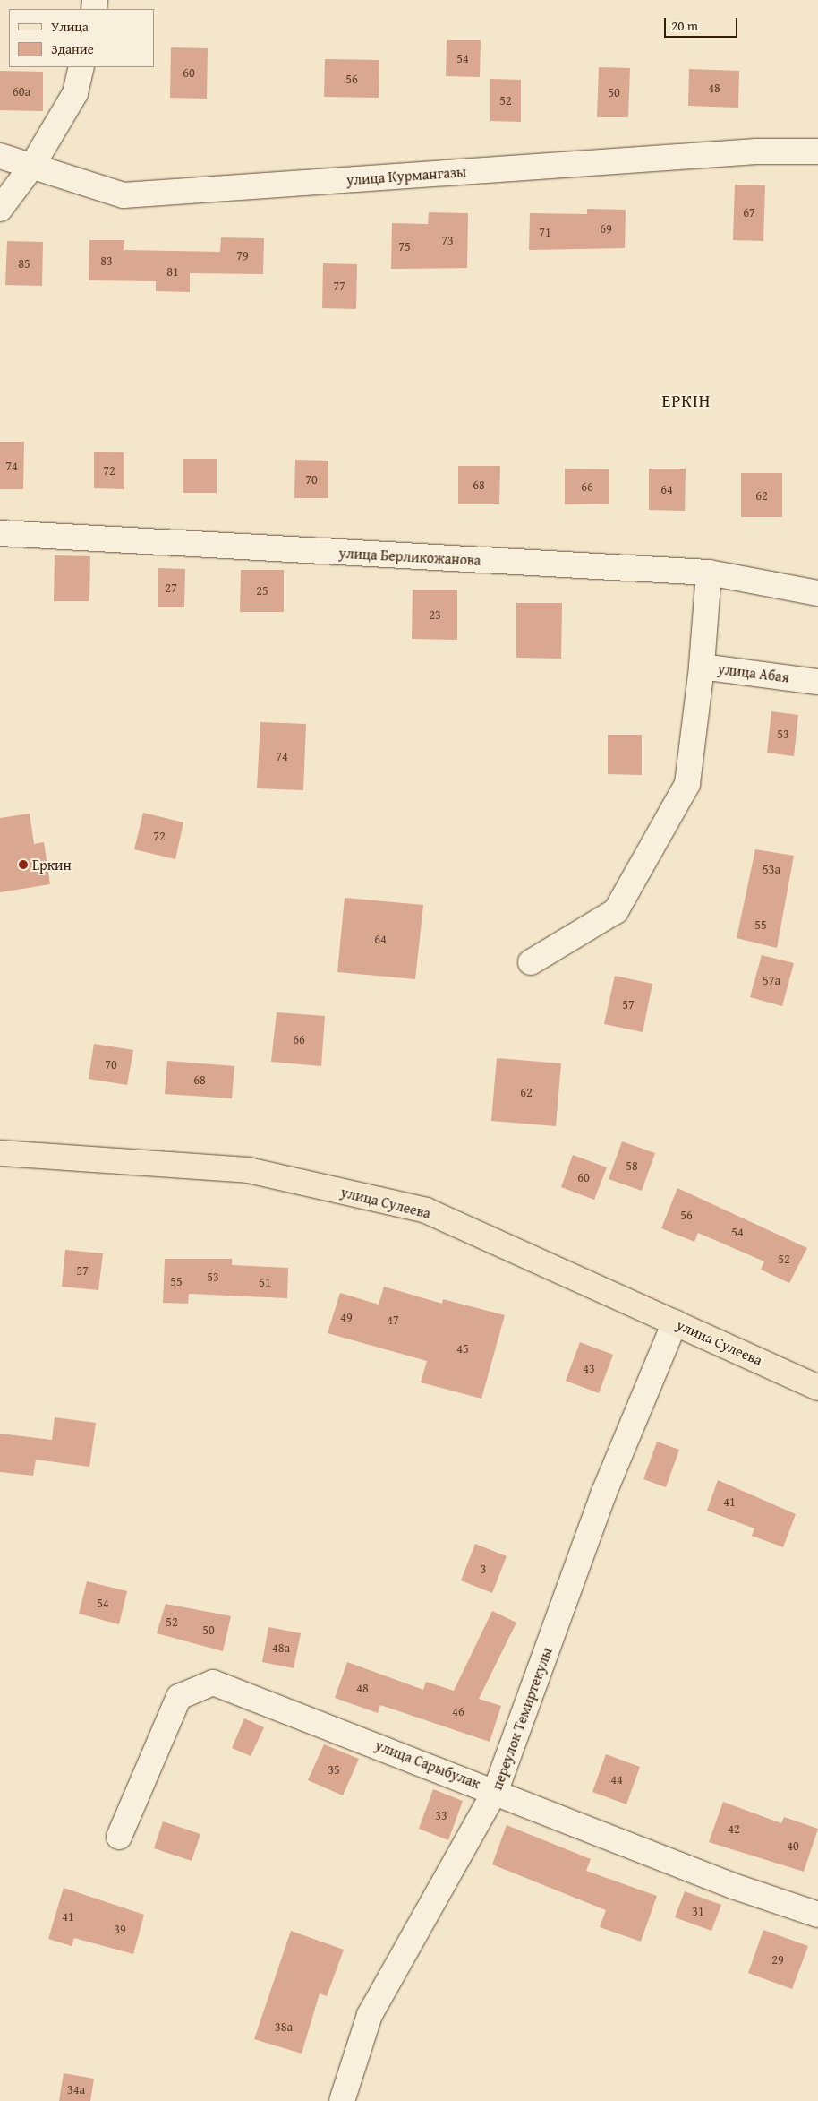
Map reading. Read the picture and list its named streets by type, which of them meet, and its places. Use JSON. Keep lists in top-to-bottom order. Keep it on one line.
{"streets":{"main road":["улица Сулеева"],"street":["улица Курмангазы","улица Берликожанова","улица Абая","переулок Темиртекулы","улица Сарыбулак"]},"crossings":[["улица Берликожанова","улица Абая"],["улица Сулеева","переулок Темиртекулы"],["переулок Темиртекулы","улица Сарыбулак"]],"districts":["ЕРКІН"],"places":["Еркин"],"house_numbers":["54","60","56","48","60а","50","52","67","69","71","73","75","79","83","85","81","77","74","72","70","68","66","64","62","27","25","23","53","74","72","53а","55","64","57а","57","66","70","68","62","58","60","56","54","52","57","53","55","51","49","47","45","43","41","3","54","52","50","48а","48","46","35","44","33","42","40","31","41","39","29","38а","34а"],"legend":["Улица","Здание"],"scale_bar":"20 m"}
